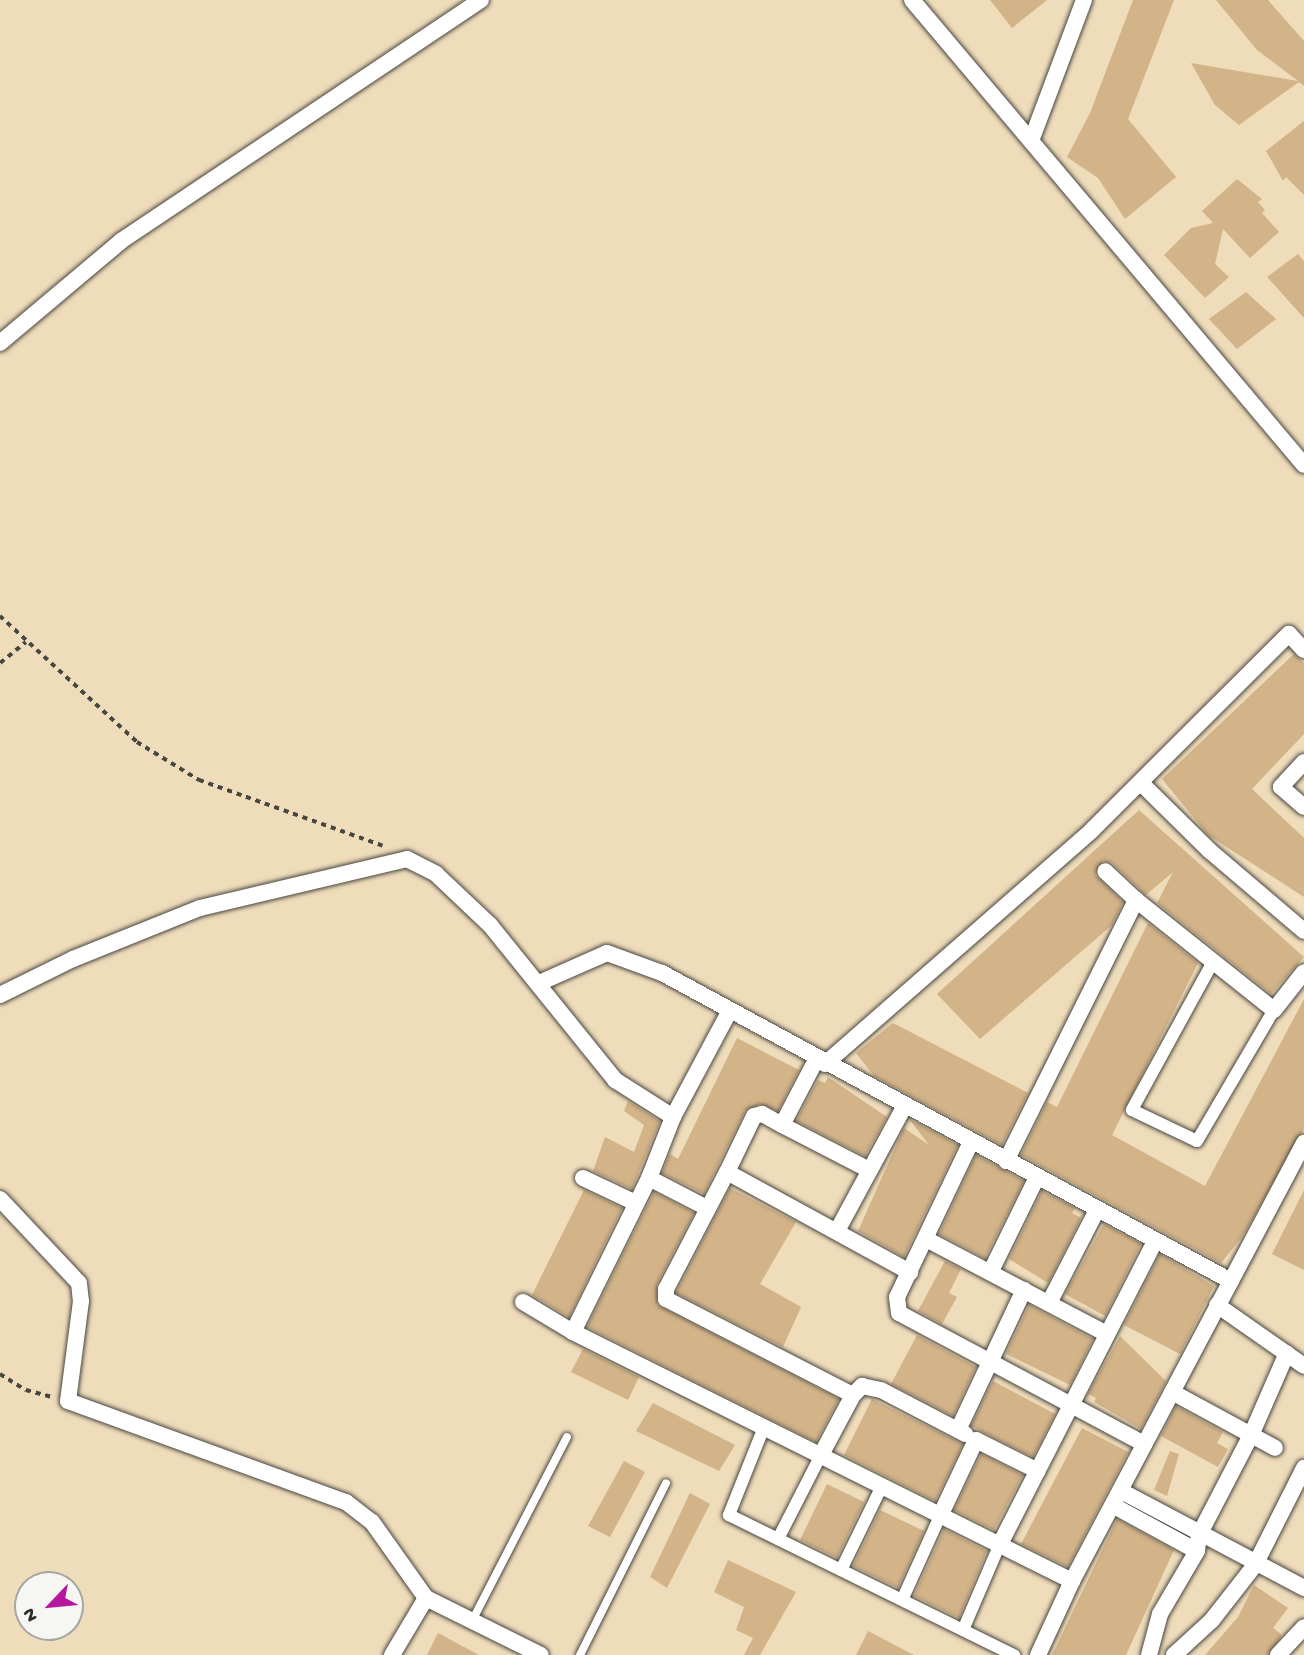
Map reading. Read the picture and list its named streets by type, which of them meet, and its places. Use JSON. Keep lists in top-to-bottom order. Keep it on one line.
{"north":"bottom left"}
